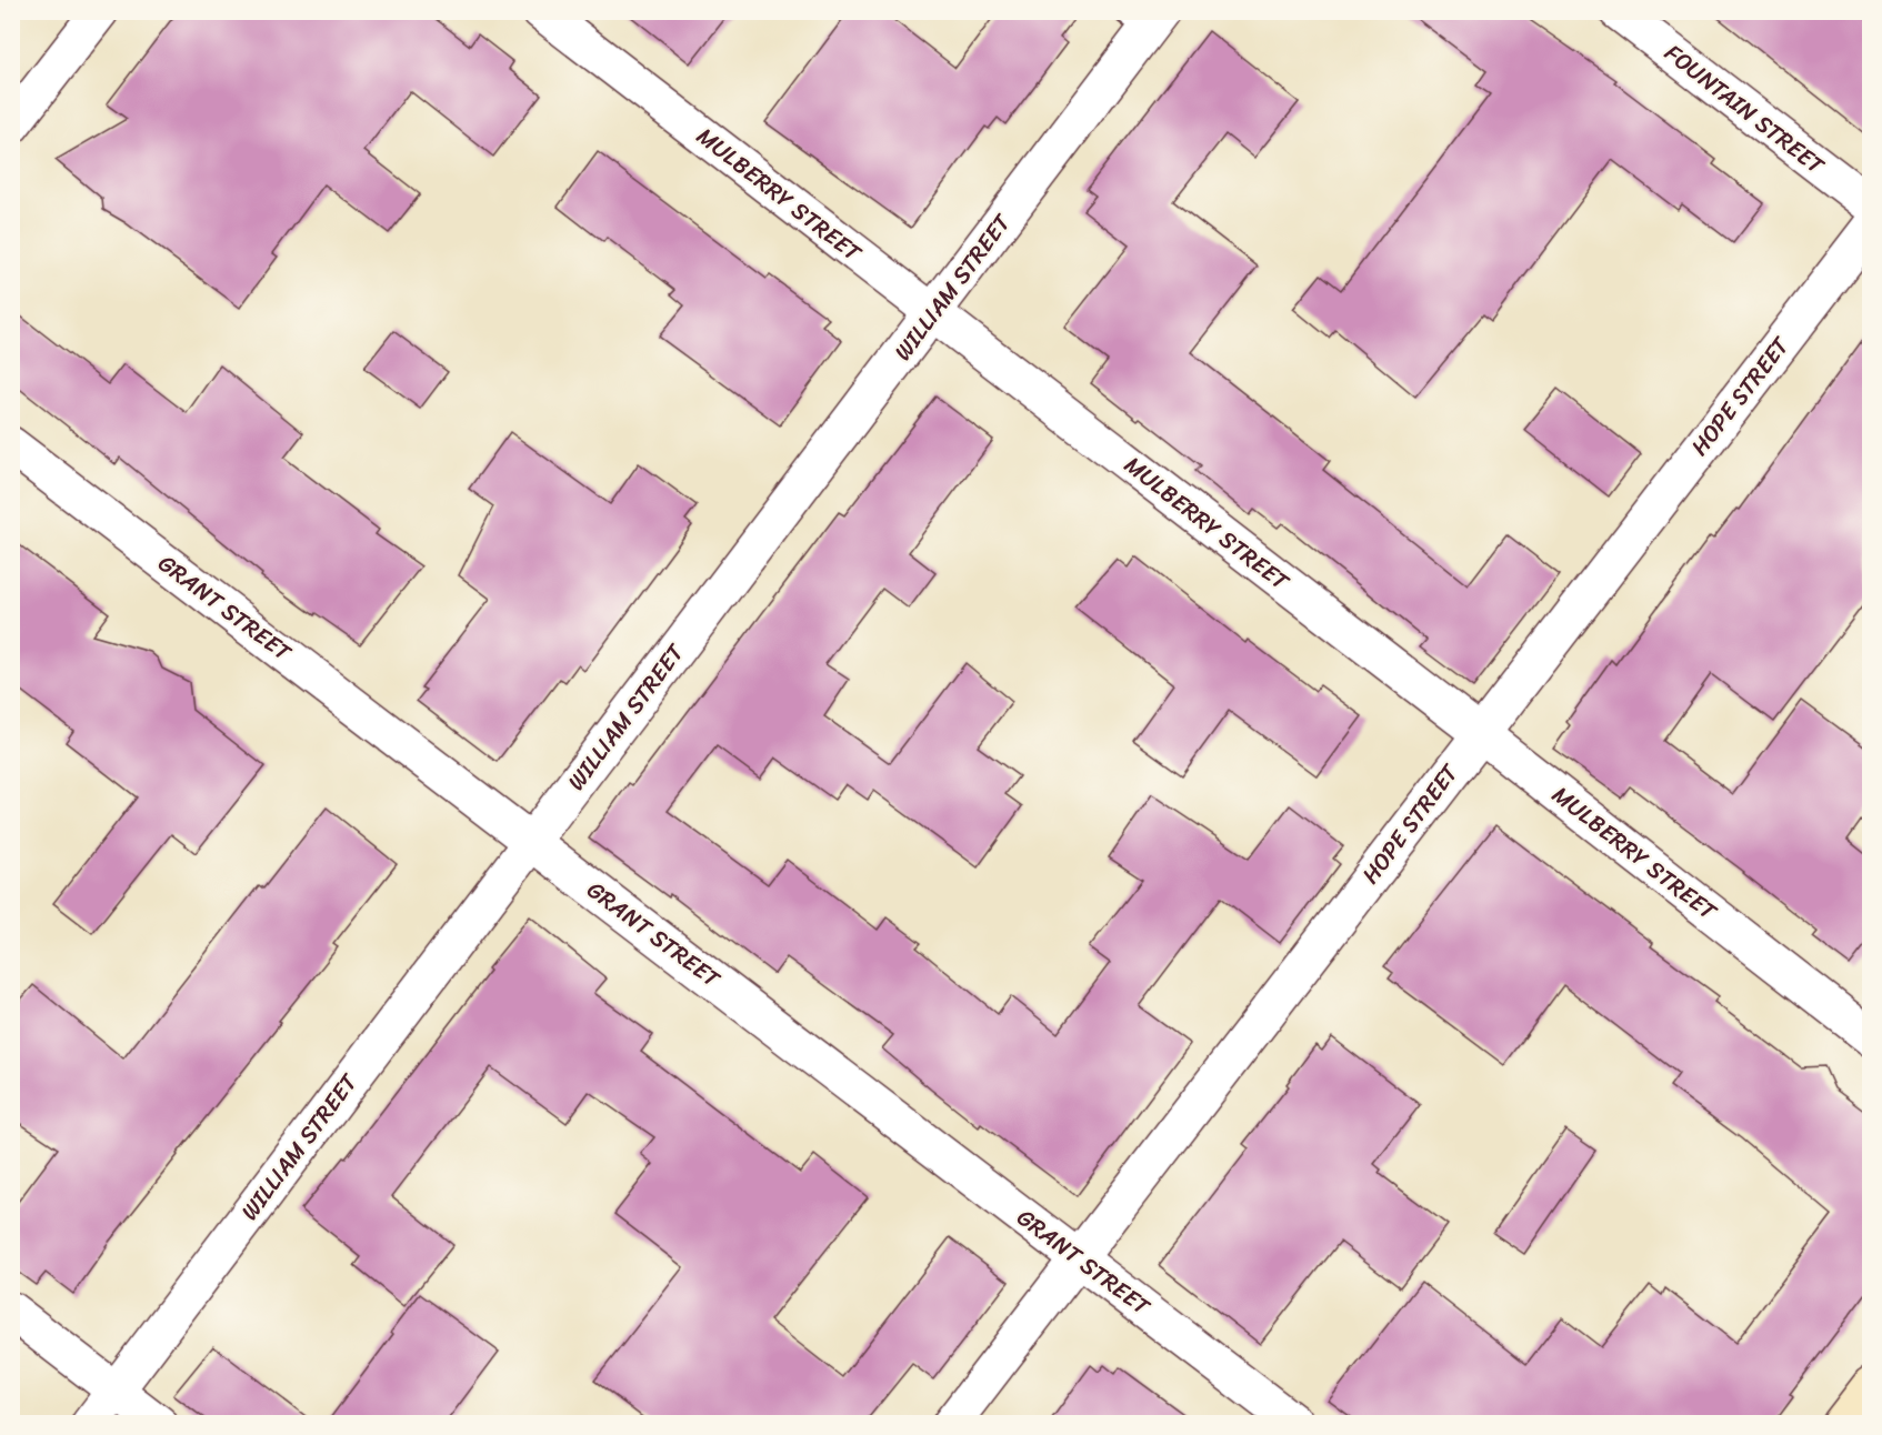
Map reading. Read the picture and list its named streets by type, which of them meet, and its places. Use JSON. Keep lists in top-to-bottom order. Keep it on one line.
{"streets":{"street":["FOUNTAIN STREET","MULBERRY STREET","WILLIAM STREET","HOPE STREET","GRANT STREET"]},"crossings":[["MULBERRY STREET","WILLIAM STREET"],["MULBERRY STREET","HOPE STREET"],["WILLIAM STREET","GRANT STREET"],["HOPE STREET","GRANT STREET"]]}
